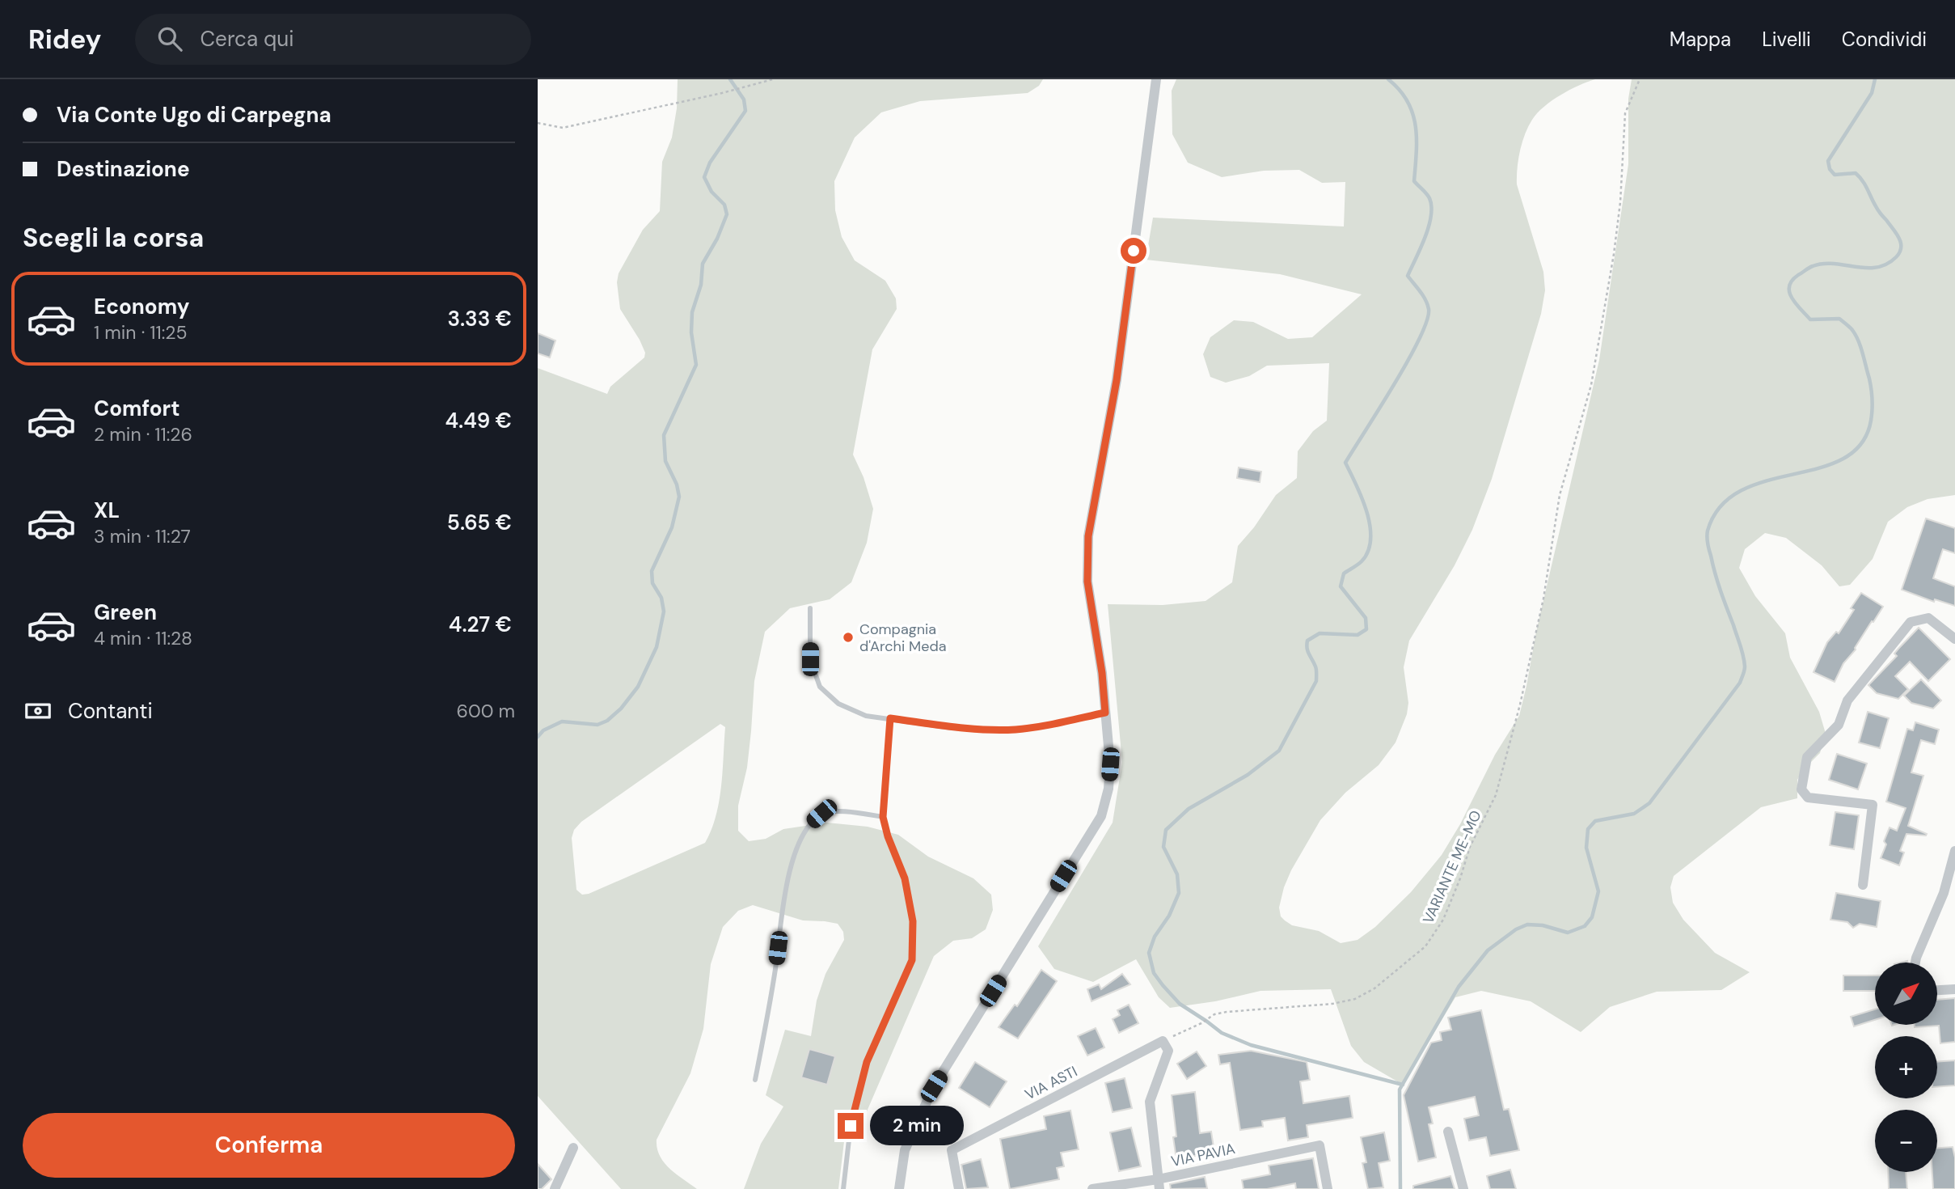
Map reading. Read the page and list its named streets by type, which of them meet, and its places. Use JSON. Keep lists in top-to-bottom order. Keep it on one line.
{"streets":{"street":["VIA ASTI","VIA PAVIA"],"path":["VARIANTE ME-MO"]},"crossings":[["VARIANTE ME-MO","VIA ASTI"]],"places":["Compagnia d'Archi Meda"],"north":"top right","page":{"header":"Ridey","search":"Cerca qui","nav":["Mappa","Livelli","Condividi"],"banner":["Via Conte Ugo di Carpegna","Destinazione"],"heading":"Scegli la corsa","list":[{"name":"Economy","note":"1 min · 11:25","value":"3.33 €"},{"name":"Comfort","note":"2 min · 11:26","value":"4.49 €"},{"name":"XL","note":"3 min · 11:27","value":"5.65 €"},{"name":"Green","note":"4 min · 11:28","value":"4.27 €"}],"pay":["Contanti","600 m"],"map_buttons":["+","−"],"buttons":"Conferma","bubble":"2 min"}}
